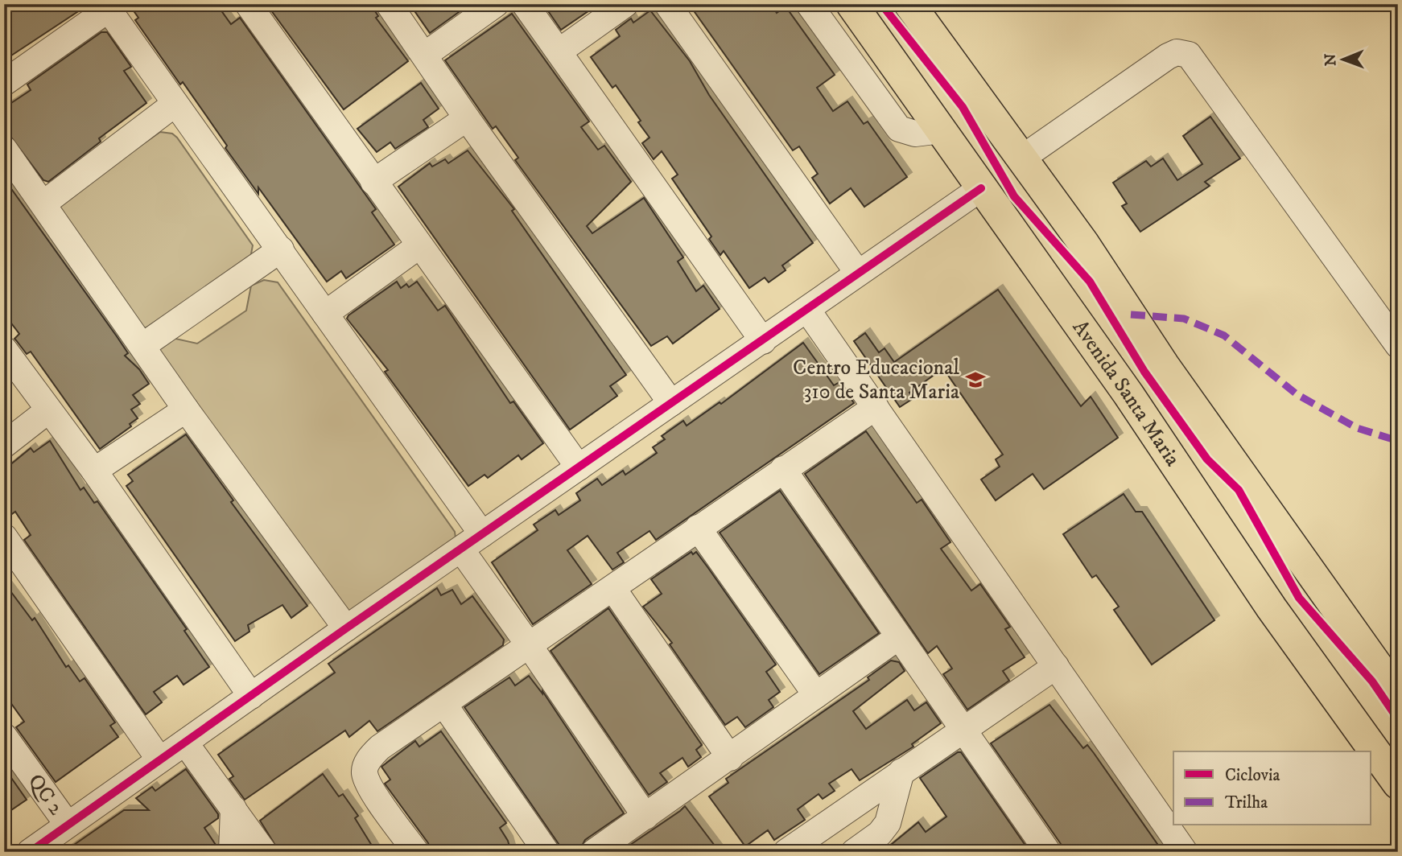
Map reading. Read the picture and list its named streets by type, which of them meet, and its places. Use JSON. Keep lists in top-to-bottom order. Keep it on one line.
{"streets":{"main road":["Avenida Santa Maria"],"street":["QC 2"]},"places":{"school or university":["Centro Educacional 310 de Santa Maria"]},"legend":["Ciclovia","Trilha"],"north":"left"}
